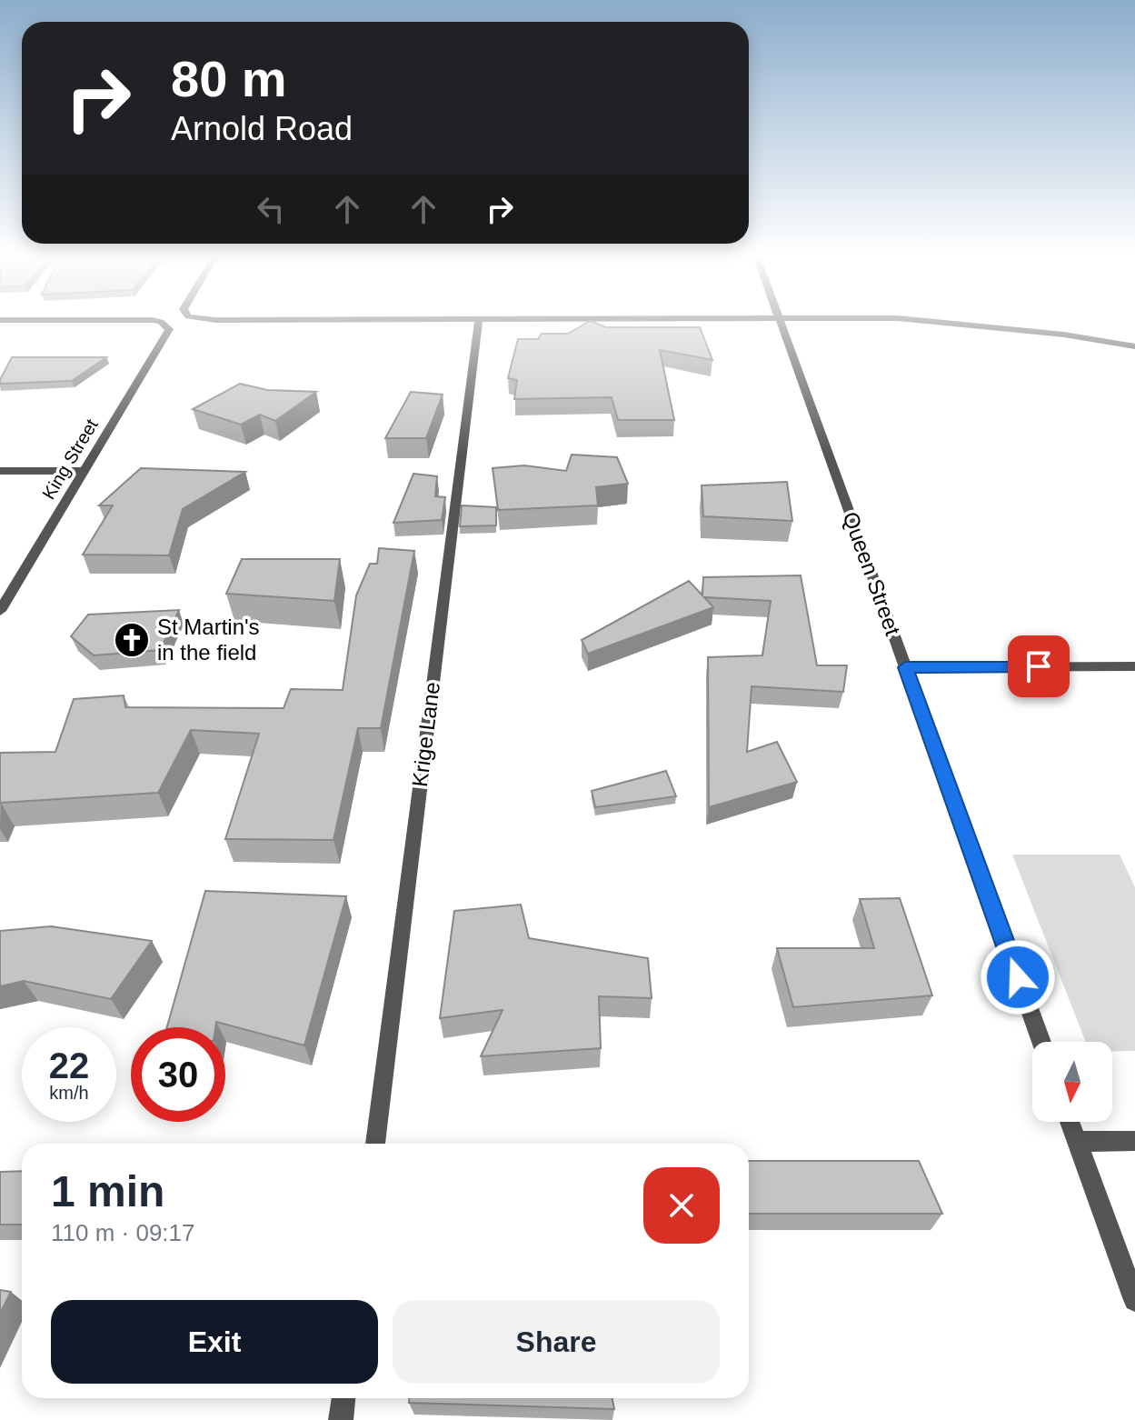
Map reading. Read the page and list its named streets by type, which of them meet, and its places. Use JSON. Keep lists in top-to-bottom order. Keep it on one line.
{"streets":{"street":["King Street","Queen Street","Krige Lane"]},"places":{"church":["St Martin's in the field"]},"north":"bottom","page":{"turn":["80 m","Arnold Road"],"speed":"22 km/h","limit":"30","heading":["1 min","110 m · 09:17"],"buttons":["Exit","Share"]}}
